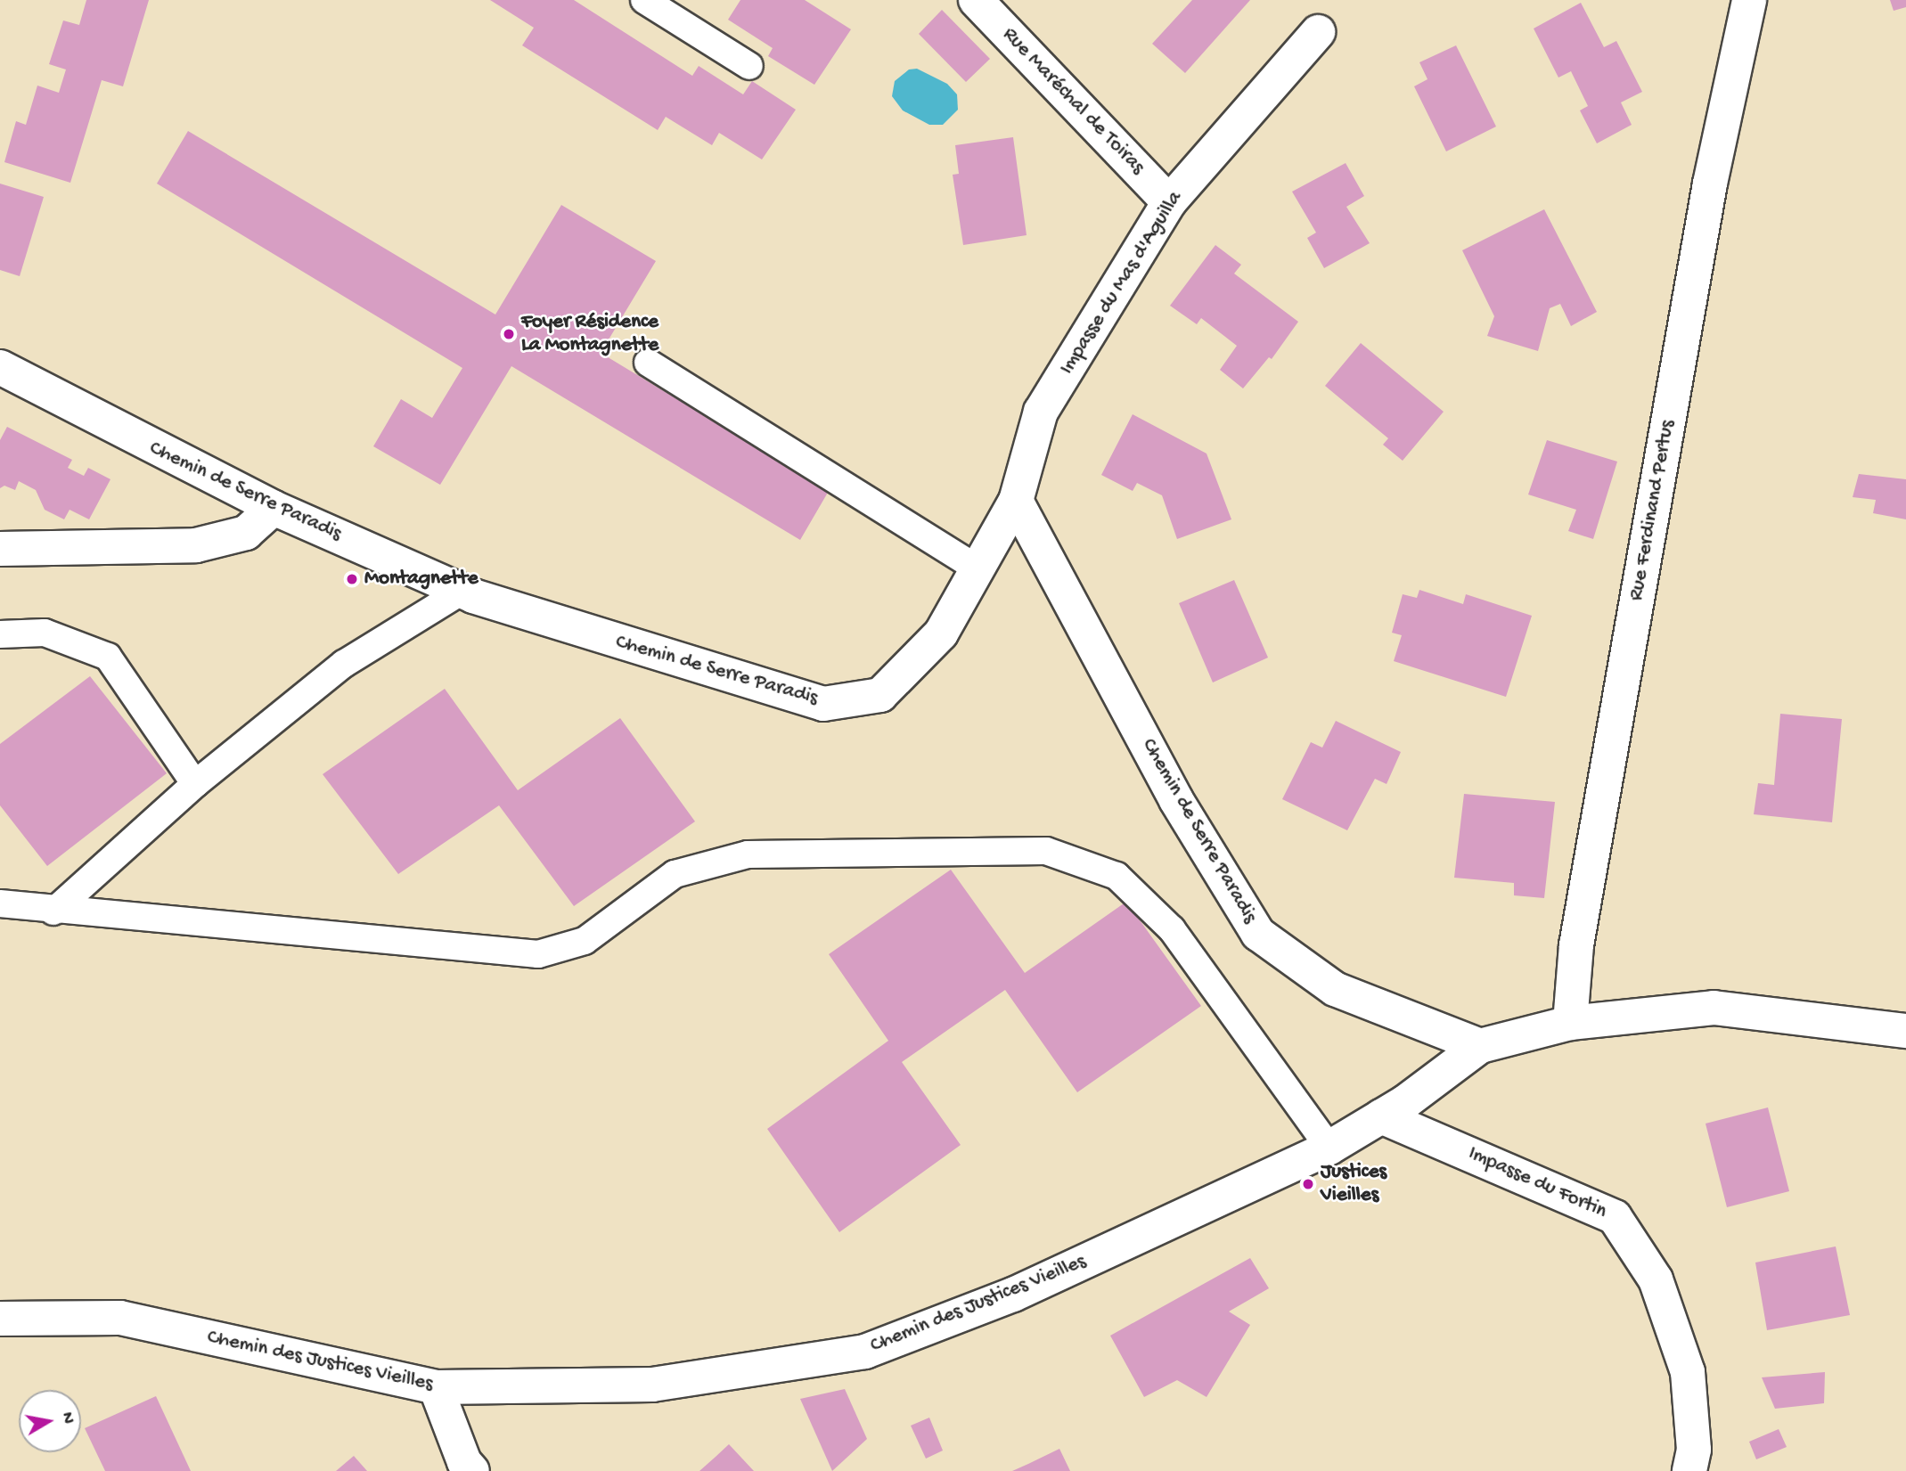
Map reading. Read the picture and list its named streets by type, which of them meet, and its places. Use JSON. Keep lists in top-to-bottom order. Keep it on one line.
{"streets":{"street":["Rue Maréchal de Toiras","Impasse du Mas d'Aguilla","Chemin de Serre Paradis","Rue Ferdinand Pertus","Impasse du Fortin","Chemin des Justices Vieilles"]},"crossings":[["Rue Maréchal de Toiras","Impasse du Mas d'Aguilla"],["Impasse du Mas d'Aguilla","Chemin de Serre Paradis"],["Chemin de Serre Paradis","Chemin des Justices Vieilles"],["Rue Ferdinand Pertus","Chemin des Justices Vieilles"],["Impasse du Fortin","Chemin des Justices Vieilles"]],"places":["Foyer Résidence La Montagnette","Montagnette","Justices Vieilles"],"north":"right"}
